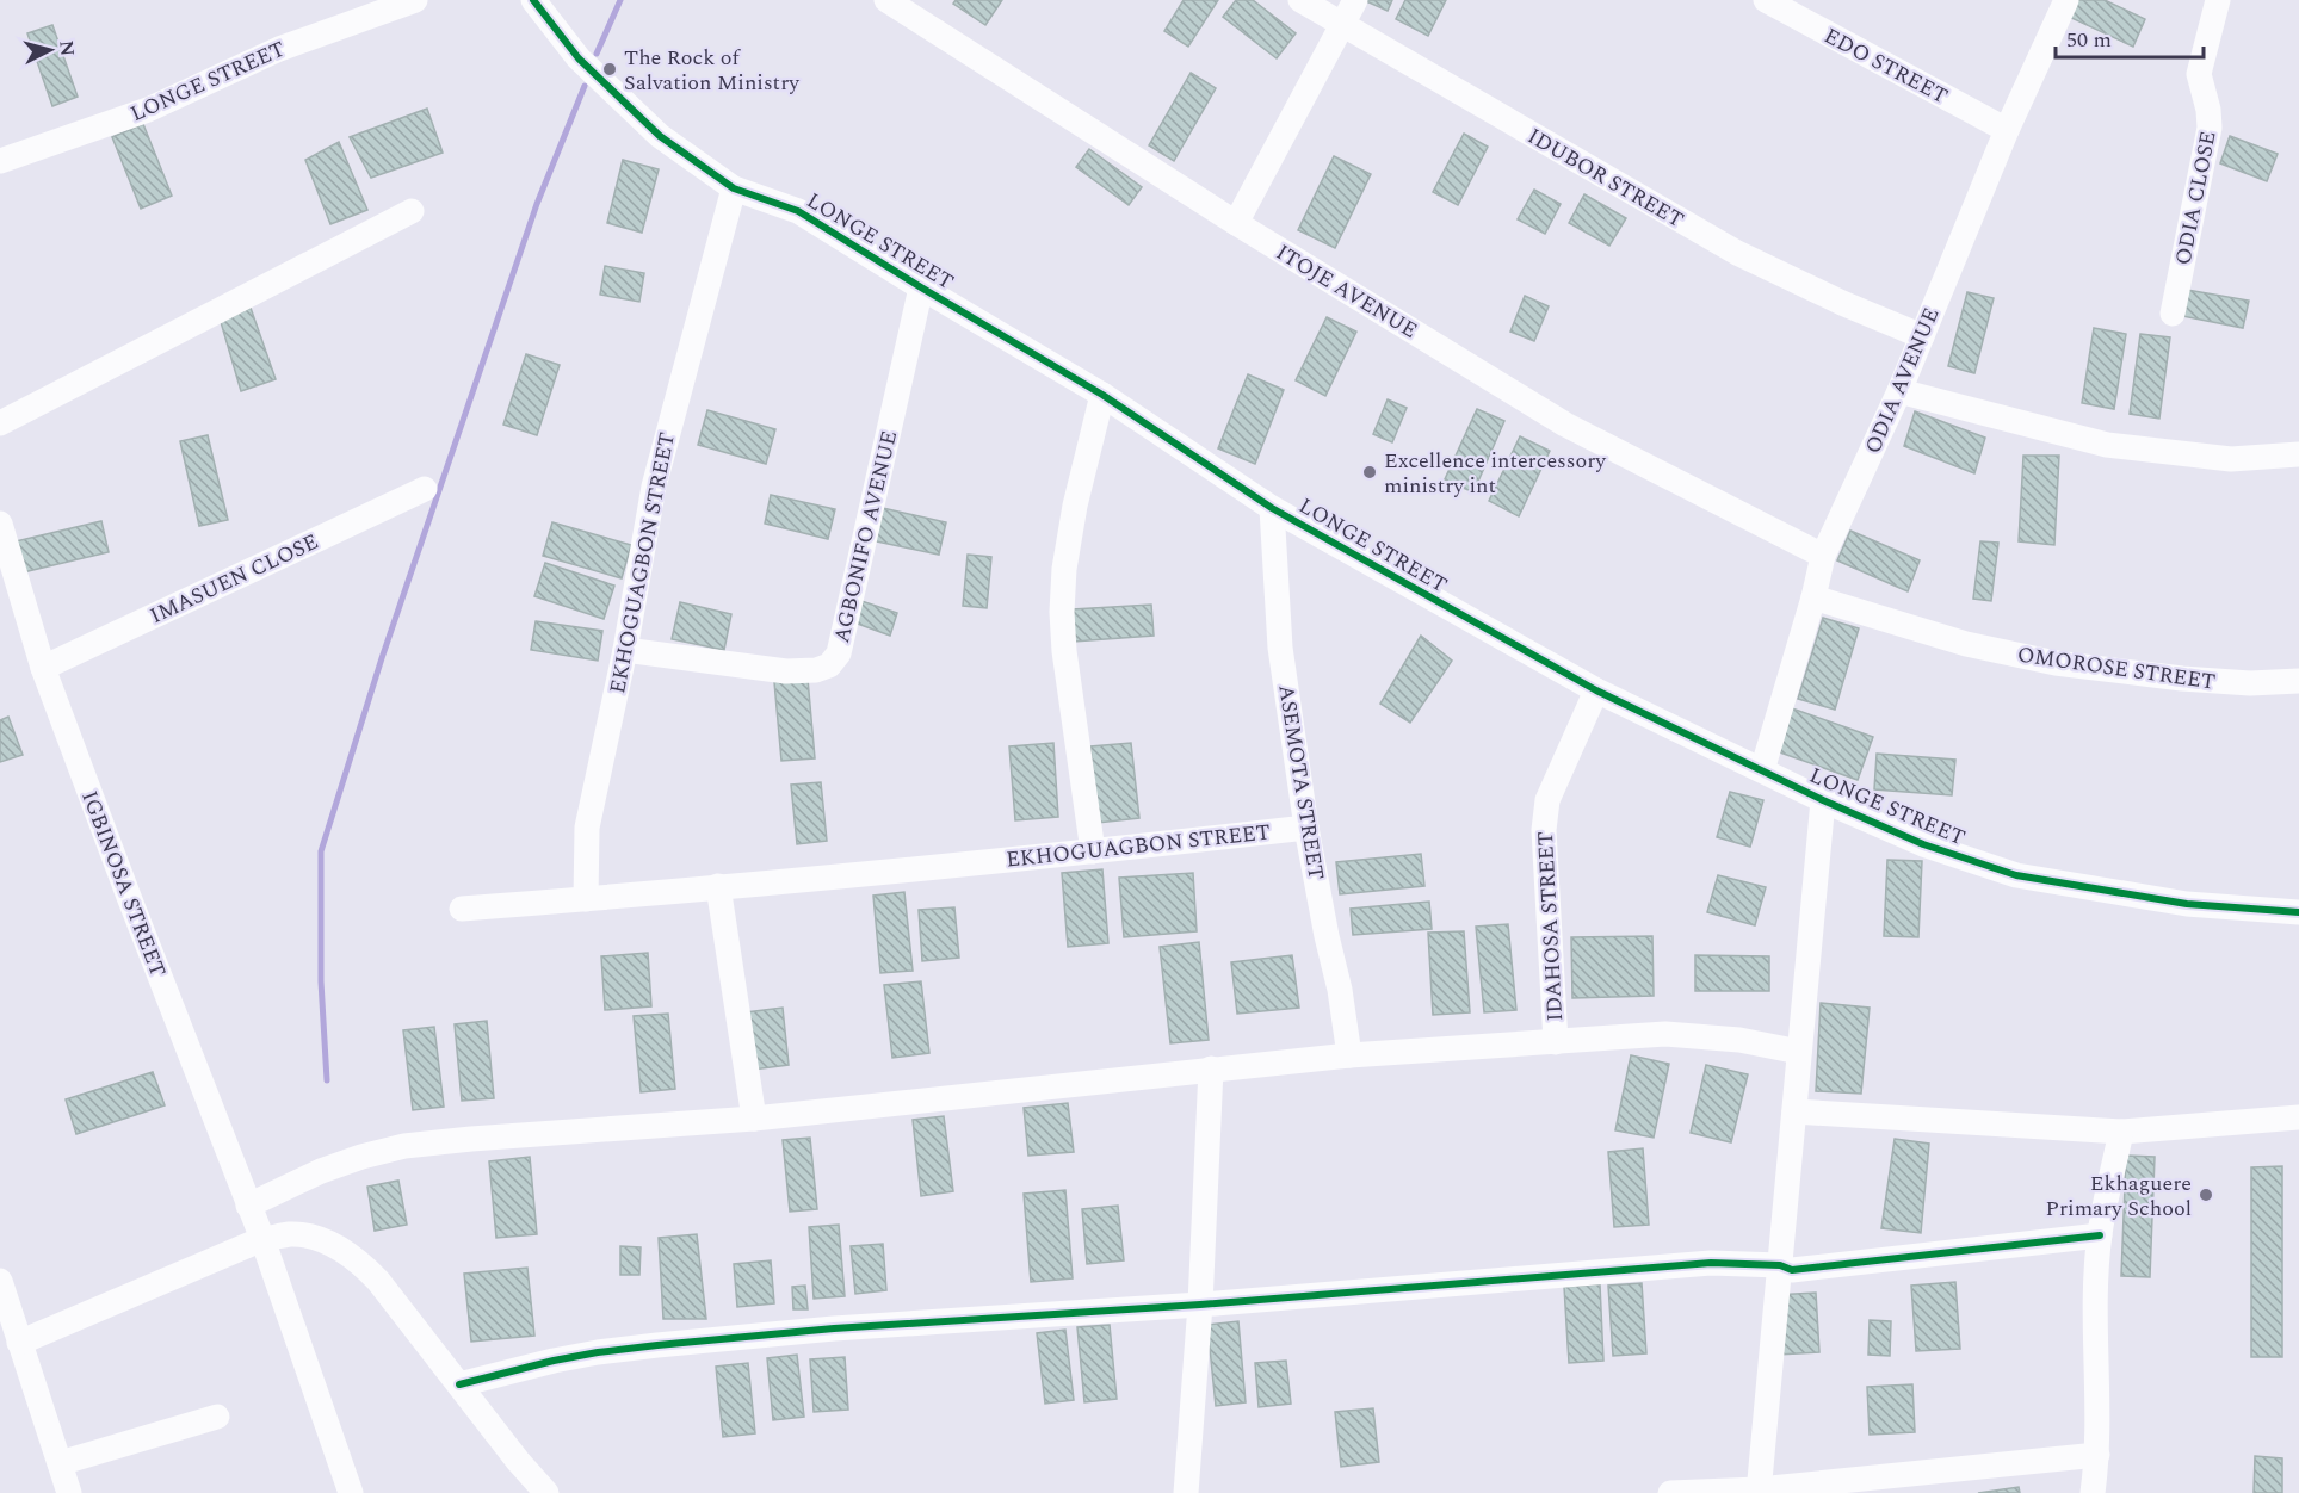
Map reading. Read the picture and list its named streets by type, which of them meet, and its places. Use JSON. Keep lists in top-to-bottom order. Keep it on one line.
{"streets":{"street":["EDO STREET","LONGE STREET","IDUBOR STREET","ODIA CLOSE","ITOJE AVENUE","ODIA AVENUE","AGBONIFO AVENUE","EKHOGUAGBON STREET","IMASUEN CLOSE","OMOROSE STREET","ASEMOTA STREET","IGBINOSA STREET","IDAHOSA STREET"]},"crossings":[["EDO STREET","ODIA AVENUE"],["LONGE STREET","ODIA AVENUE"],["LONGE STREET","AGBONIFO AVENUE"],["LONGE STREET","EKHOGUAGBON STREET"],["LONGE STREET","ASEMOTA STREET"],["LONGE STREET","IDAHOSA STREET"],["IDUBOR STREET","ODIA AVENUE"],["ITOJE AVENUE","ODIA AVENUE"],["ODIA AVENUE","OMOROSE STREET"],["AGBONIFO AVENUE","EKHOGUAGBON STREET"],["EKHOGUAGBON STREET","ASEMOTA STREET"],["IMASUEN CLOSE","IGBINOSA STREET"]],"places":["The Rock of Salvation Ministry","Excellence intercessory ministry int","Ekhaguere Primary School"],"scale_bar":"50 m","north":"right"}
